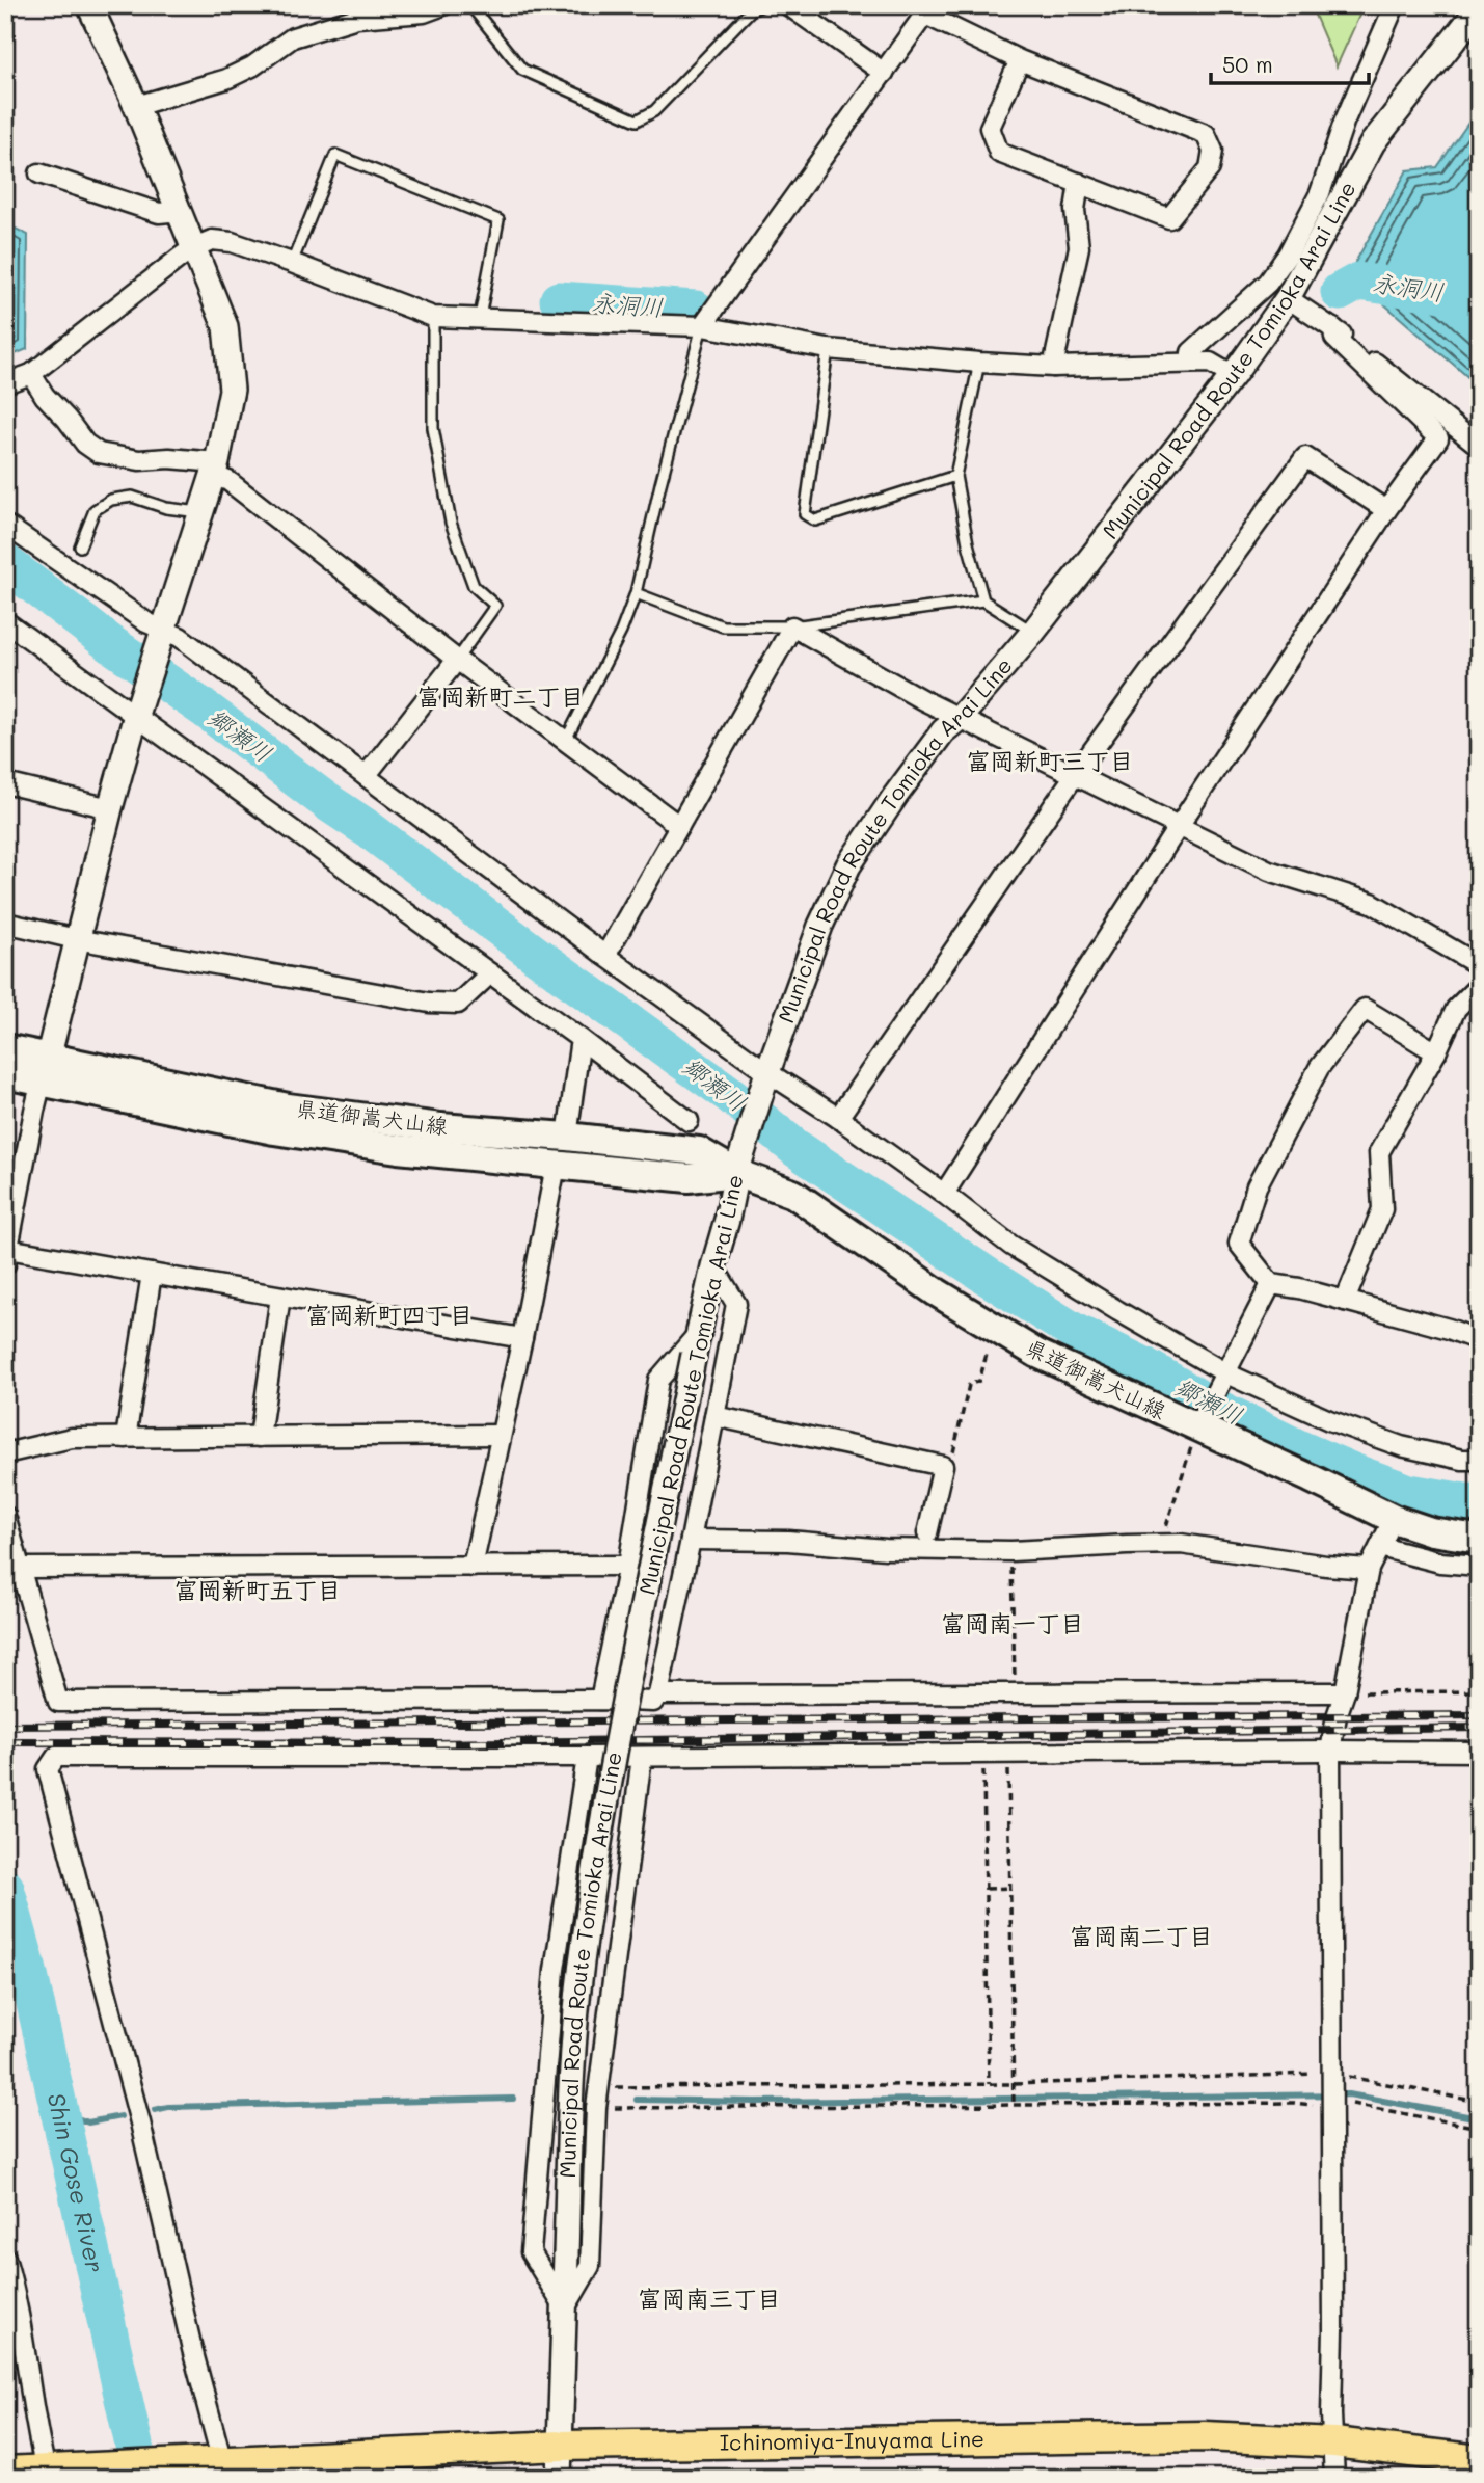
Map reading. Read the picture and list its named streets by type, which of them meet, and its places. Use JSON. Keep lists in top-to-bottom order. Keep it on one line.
{"streets":{"main road":["県道御嵩犬山線","Ichinomiya-Inuyama Line"],"street":["Municipal Road Route Tomioka Arai Line"]},"crossings":[["Municipal Road Route Tomioka Arai Line","県道御嵩犬山線"],["Municipal Road Route Tomioka Arai Line","Ichinomiya-Inuyama Line"]],"districts":["富岡新町二丁目","富岡新町三丁目","富岡新町四丁目","富岡新町五丁目","富岡南一丁目","富岡南二丁目","富岡南三丁目"],"water":["永洞川","郷瀬川","Shin Gose River"],"scale_bar":"50 m"}
